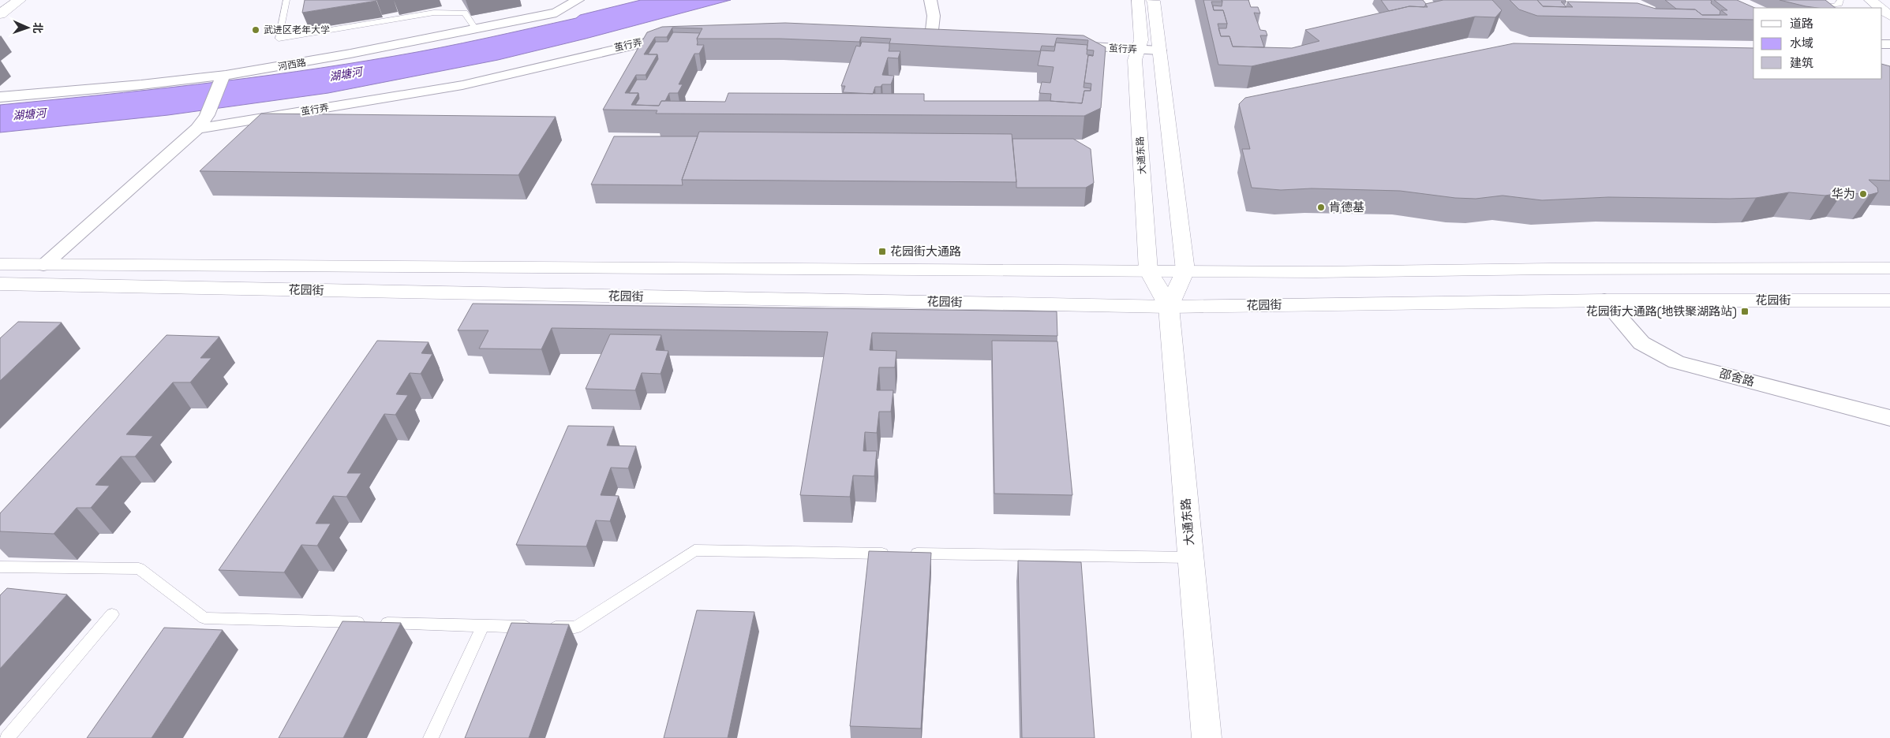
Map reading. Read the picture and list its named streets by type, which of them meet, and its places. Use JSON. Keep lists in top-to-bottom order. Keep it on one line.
{"streets":{"main road":["大通东路","花园街"],"street":["茧行弄","河西路","邵舍路"]},"crossings":[["茧行弄","大通东路"],["大通东路","花园街"],["花园街","邵舍路"]],"water":["湖塘河"],"places":{"other":["武进区老年大学","华为","肯德基"],"transit":["花园街大通路","花园街大通路(地铁聚湖路站)"]},"legend":["道路","水域","建筑"],"north":"right"}
